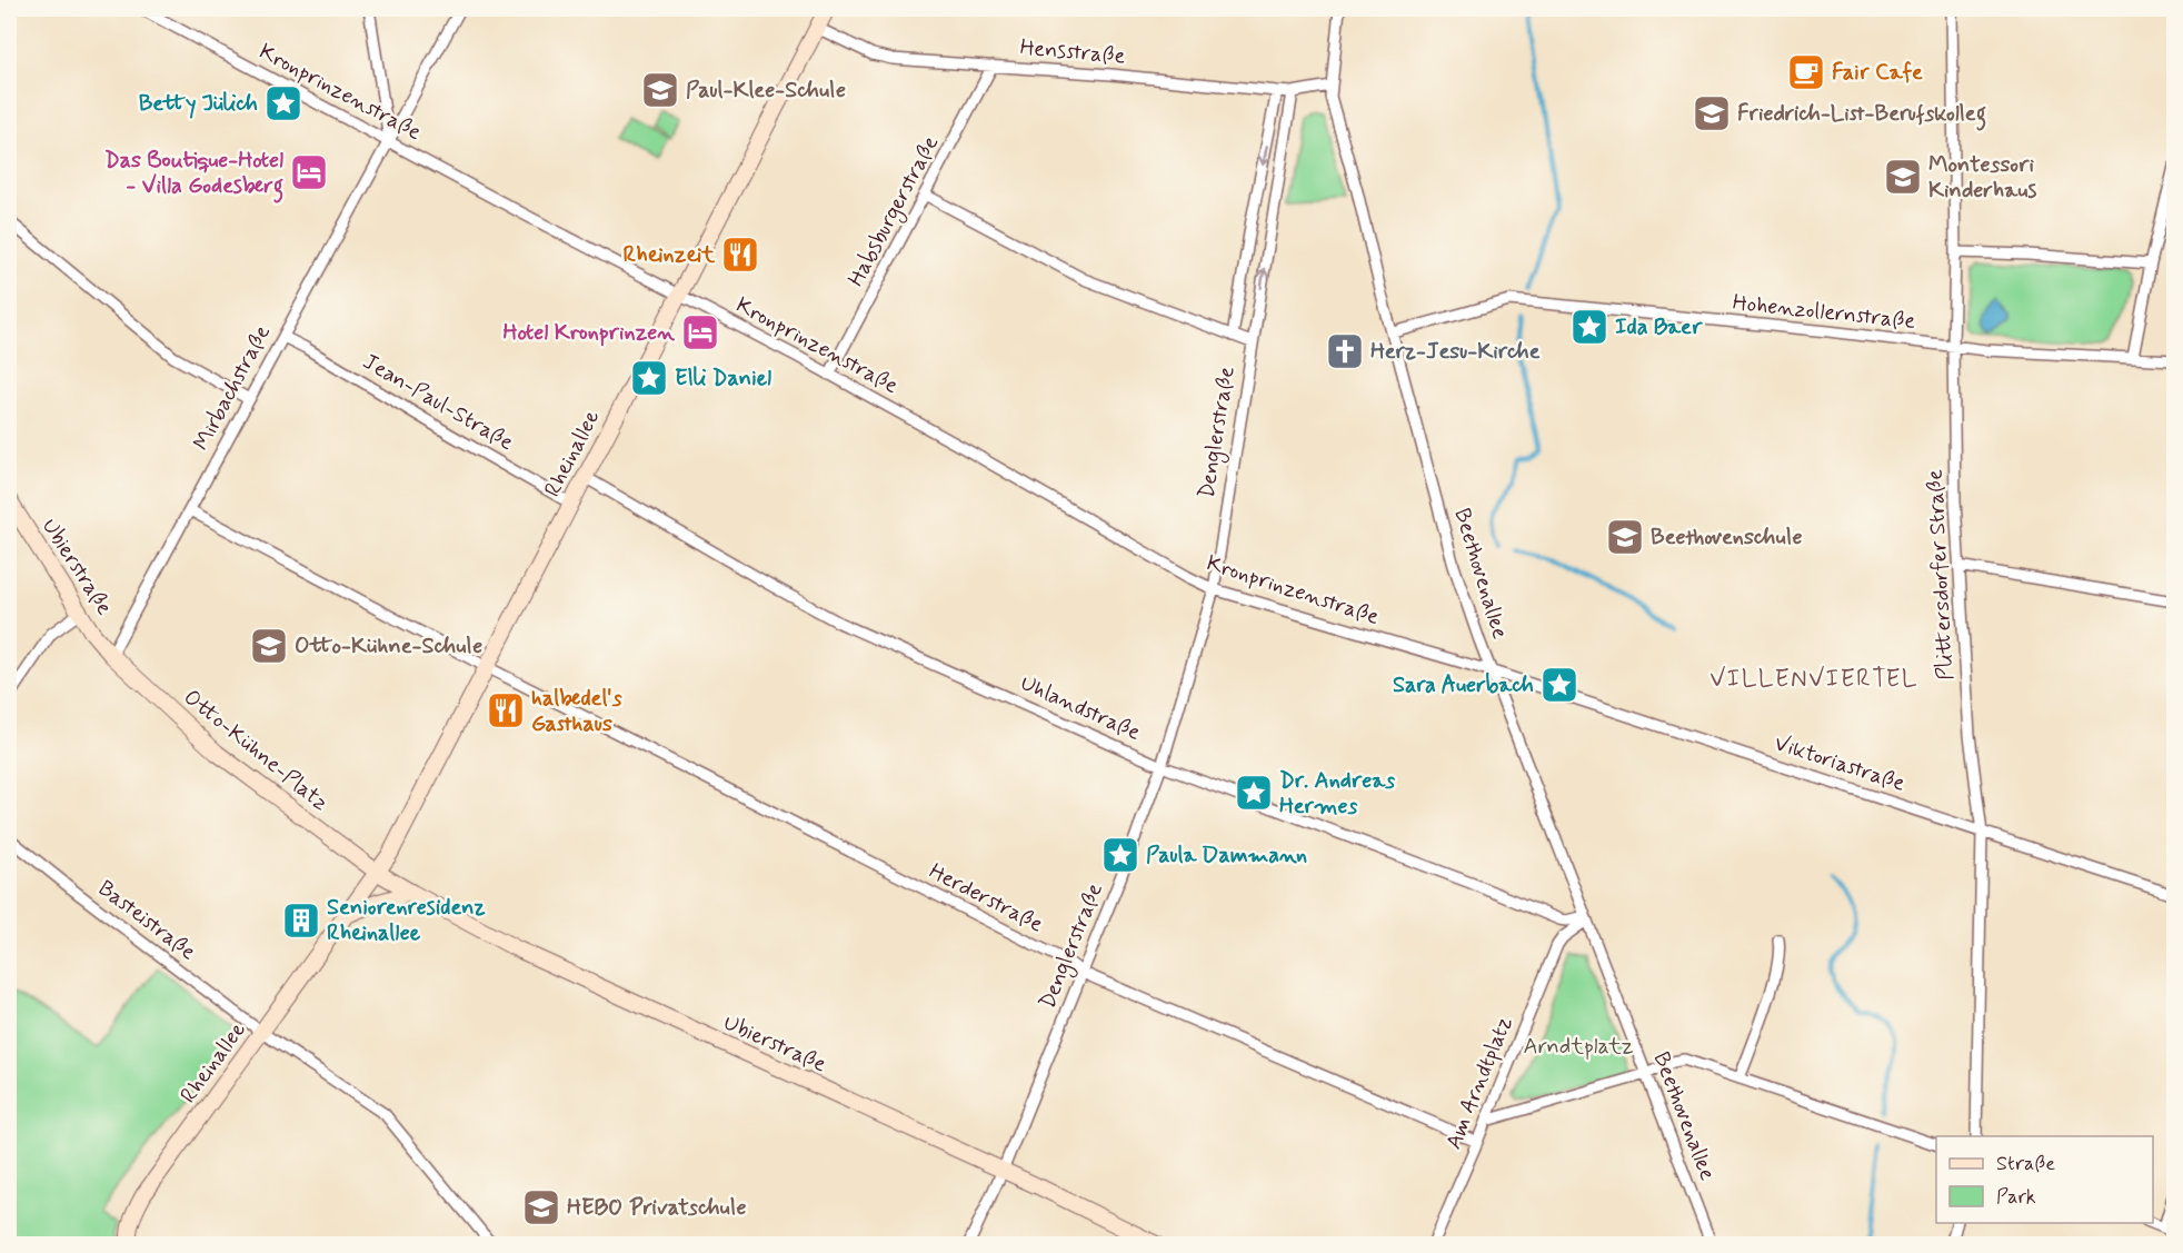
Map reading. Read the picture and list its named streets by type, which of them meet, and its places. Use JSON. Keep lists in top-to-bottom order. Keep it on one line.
{"streets":{"street":["Hensstraße","Kronprinzenstraße","Habsburgerstraße","Hohenzollernstraße","Mirbachstraße","Jean-Paul-Straße","Denglerstraße","Rheinallee","Ubierstraße","Beethovenallee","Plittersdorfer Straße","Uhlandstraße","Otto-Kühne-Platz","Viktoriastraße","Herderstraße","Basteistraße","Am Arndtplatz"]},"crossings":[["Hensstraße","Habsburgerstraße"],["Hensstraße","Denglerstraße"],["Hensstraße","Rheinallee"],["Hensstraße","Beethovenallee"],["Kronprinzenstraße","Habsburgerstraße"],["Kronprinzenstraße","Mirbachstraße"],["Kronprinzenstraße","Denglerstraße"],["Kronprinzenstraße","Rheinallee"],["Kronprinzenstraße","Beethovenallee"],["Kronprinzenstraße","Viktoriastraße"],["Hohenzollernstraße","Beethovenallee"],["Hohenzollernstraße","Plittersdorfer Straße"],["Mirbachstraße","Jean-Paul-Straße"],["Mirbachstraße","Ubierstraße"],["Mirbachstraße","Otto-Kühne-Platz"],["Jean-Paul-Straße","Rheinallee"],["Denglerstraße","Ubierstraße"],["Denglerstraße","Uhlandstraße"],["Denglerstraße","Herderstraße"],["Rheinallee","Ubierstraße"],["Rheinallee","Uhlandstraße"],["Rheinallee","Otto-Kühne-Platz"],["Rheinallee","Herderstraße"],["Rheinallee","Basteistraße"],["Ubierstraße","Otto-Kühne-Platz"],["Beethovenallee","Uhlandstraße"],["Beethovenallee","Viktoriastraße"],["Beethovenallee","Am Arndtplatz"],["Plittersdorfer Straße","Viktoriastraße"],["Uhlandstraße","Am Arndtplatz"],["Herderstraße","Am Arndtplatz"]],"districts":["VILLENVIERTEL"],"parks":["Arndtplatz"],"places":{"cafe":["Fair Cafe"],"school or university":["Paul-Klee-Schule","Friedrich-List-Berufskolleg","Montessori Kinderhaus","Beethovenschule","Otto-Kühne-Schule","HEBO Privatschule"],"place":["Betty Jülich","Ida Baer","Elli Daniel","Sara Auerbach","Dr. Andreas Hermes","Paula Dammann"],"hotel":["Das Boutique-Hotel - Villa Godesberg","Hotel Kronprinzen"],"restaurant":["Rheinzeit","halbedel's Gasthaus"],"church":["Herz-Jesu-Kirche"],"building":["Seniorenresidenz Rheinallee"]},"legend":["Straße","Park"]}
